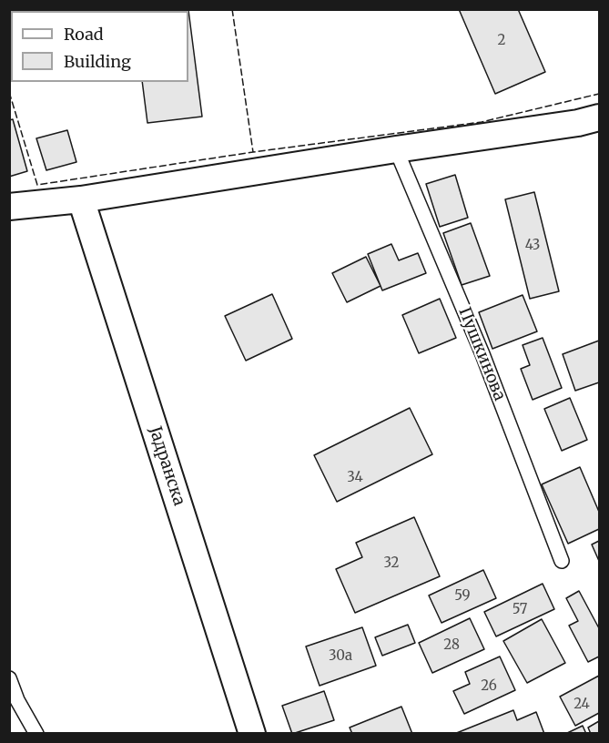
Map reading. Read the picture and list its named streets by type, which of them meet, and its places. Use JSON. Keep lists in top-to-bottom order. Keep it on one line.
{"streets":{"street":["Јадранска"],"lane":["Пушкинова"]},"house_numbers":["2","43","34","32","59","57","28","30a","26","24"],"legend":["Road","Building"]}
